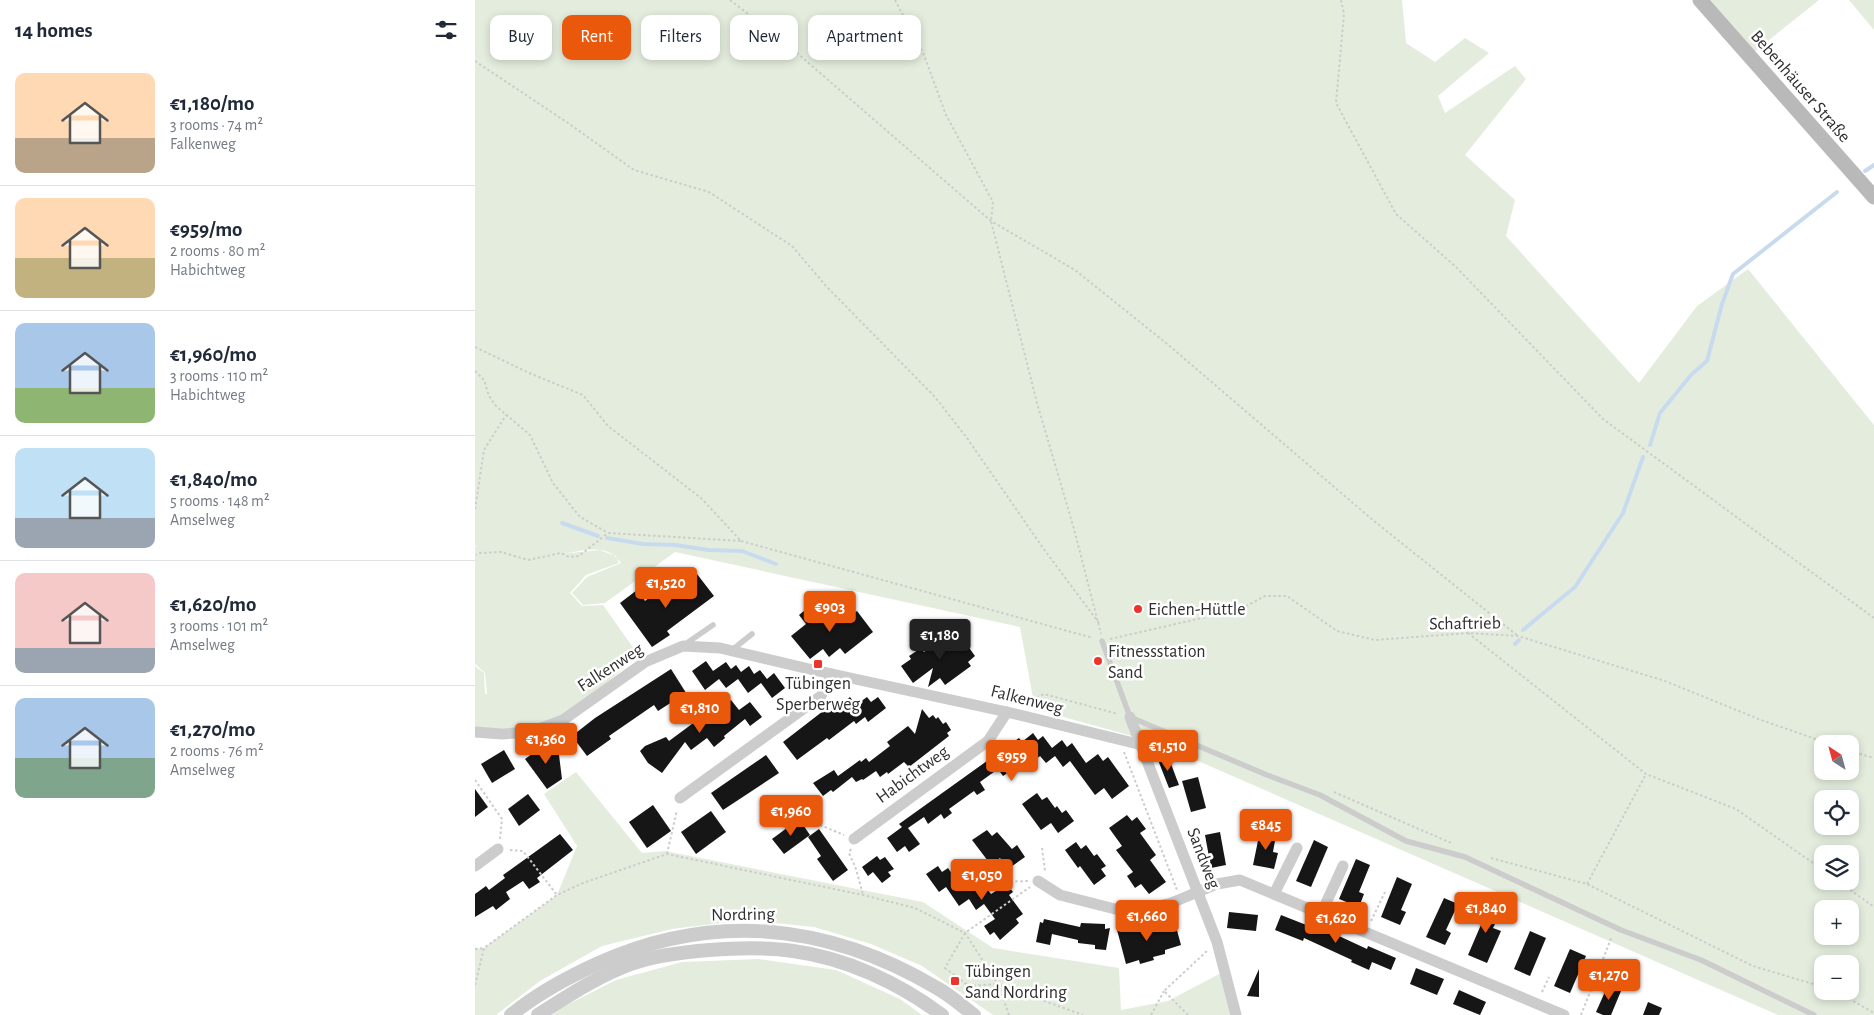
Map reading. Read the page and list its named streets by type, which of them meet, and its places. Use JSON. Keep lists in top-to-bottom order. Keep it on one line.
{"streets":{"main road":["Bebenhäuser Straße"],"street":["Falkenweg","Habichtweg","Sandweg","Nordring"],"path":["Schaftrieb"]},"crossings":[["Falkenweg","Habichtweg"],["Falkenweg","Sandweg"]],"places":{"other":["Eichen-Hüttle","Fitnessstation Sand"],"transit":["Tübingen Sperberweg","Tübingen Sand Nordring"]},"north":"top left","page":{"heading":"14 homes","chip":["Buy","Rent","Filters","New","Apartment"],"list":[{"name":"€1,180/mo","note":"3 rooms · 74 m² · Falkenweg"},{"name":"€959/mo","note":"2 rooms · 80 m² · Habichtweg"},{"name":"€1,960/mo","note":"3 rooms · 110 m² · Habichtweg"},{"name":"€1,840/mo","note":"5 rooms · 148 m² · Amselweg"},{"name":"€1,620/mo","note":"3 rooms · 101 m² · Amselweg"},{"name":"€1,270/mo","note":"2 rooms · 76 m² · Amselweg"}],"price":["€1,520","€903","€1,180","€1,810","€1,360","€1,510","€959","€1,960","€845","€1,050","€1,840","€1,660","€1,620","€1,270"],"map_buttons":["+","−"]}}
